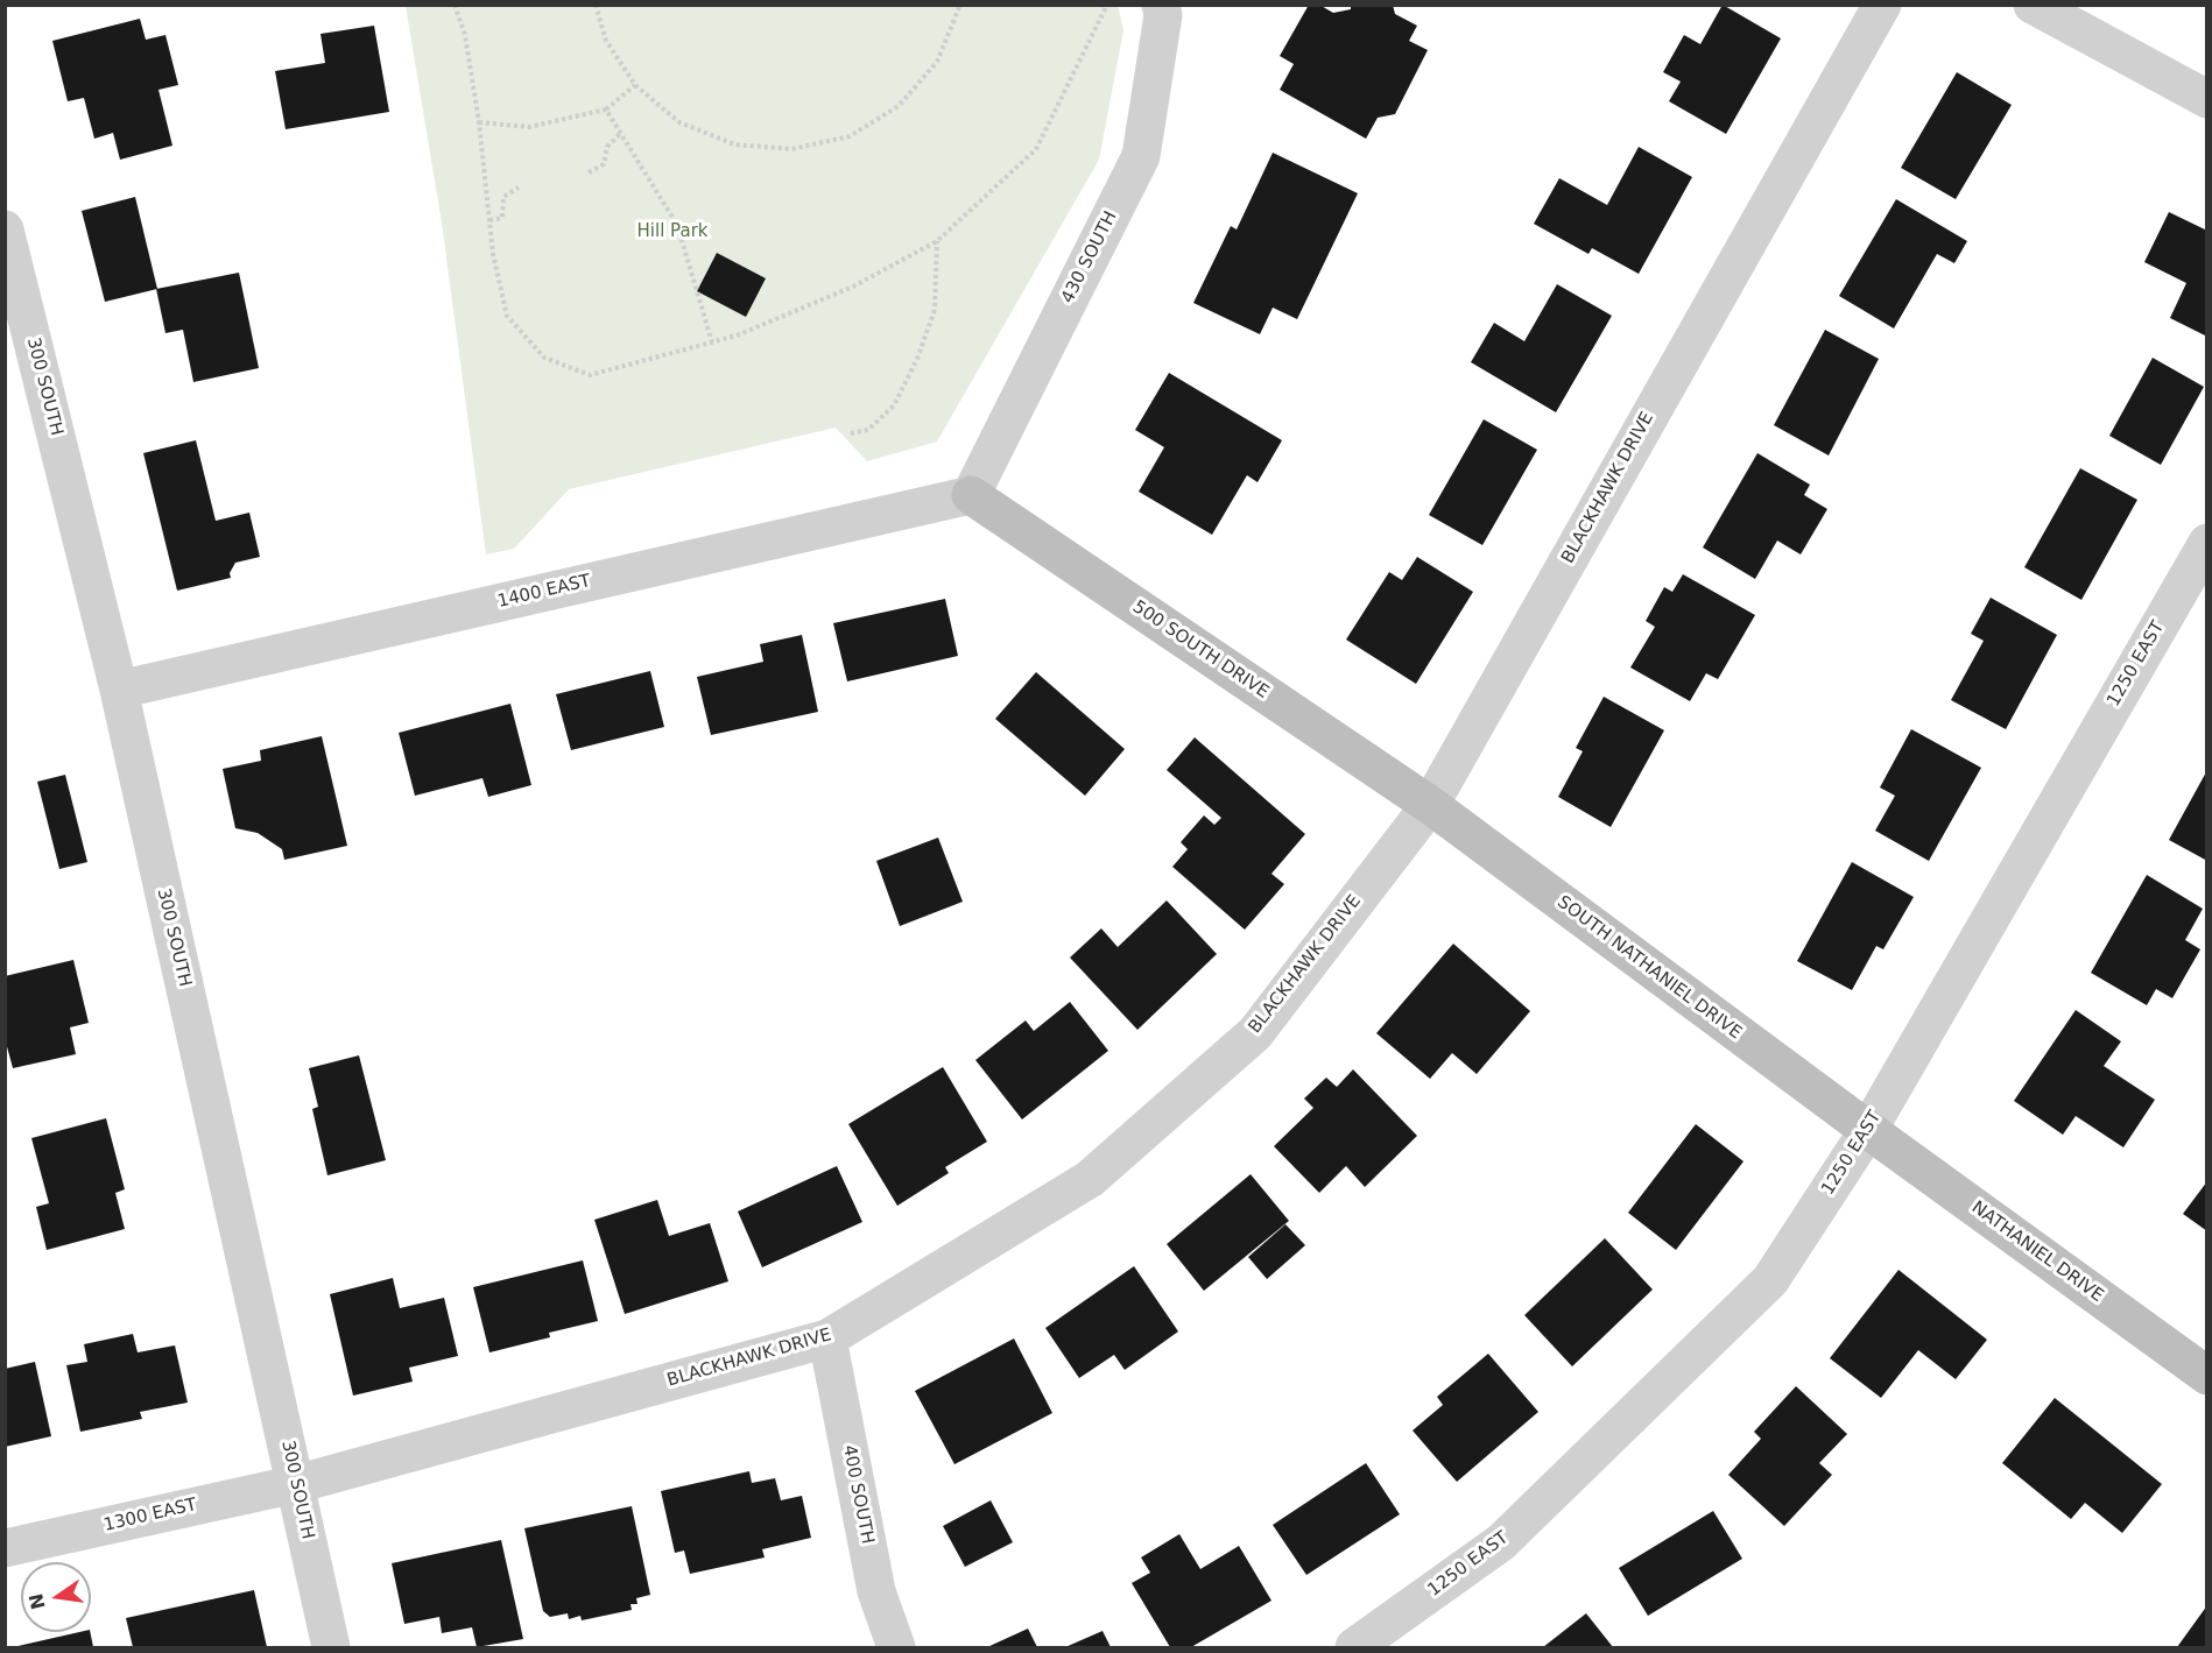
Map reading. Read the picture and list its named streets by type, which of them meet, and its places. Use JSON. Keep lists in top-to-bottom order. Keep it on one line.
{"streets":{"street":["430 SOUTH","300 SOUTH","BLACKHAWK DRIVE","1400 EAST","500 SOUTH DRIVE","1250 EAST","SOUTH NATHANIEL DRIVE","NATHANIEL DRIVE","400 SOUTH","1300 EAST"]},"crossings":[["430 SOUTH","1400 EAST"],["430 SOUTH","500 SOUTH DRIVE"],["300 SOUTH","BLACKHAWK DRIVE"],["300 SOUTH","1400 EAST"],["300 SOUTH","1300 EAST"],["BLACKHAWK DRIVE","500 SOUTH DRIVE"],["BLACKHAWK DRIVE","SOUTH NATHANIEL DRIVE"],["BLACKHAWK DRIVE","400 SOUTH"],["BLACKHAWK DRIVE","1300 EAST"],["1400 EAST","500 SOUTH DRIVE"],["500 SOUTH DRIVE","SOUTH NATHANIEL DRIVE"],["1250 EAST","SOUTH NATHANIEL DRIVE"],["1250 EAST","NATHANIEL DRIVE"],["SOUTH NATHANIEL DRIVE","NATHANIEL DRIVE"]],"parks":["Hill Park"],"north":"left"}
